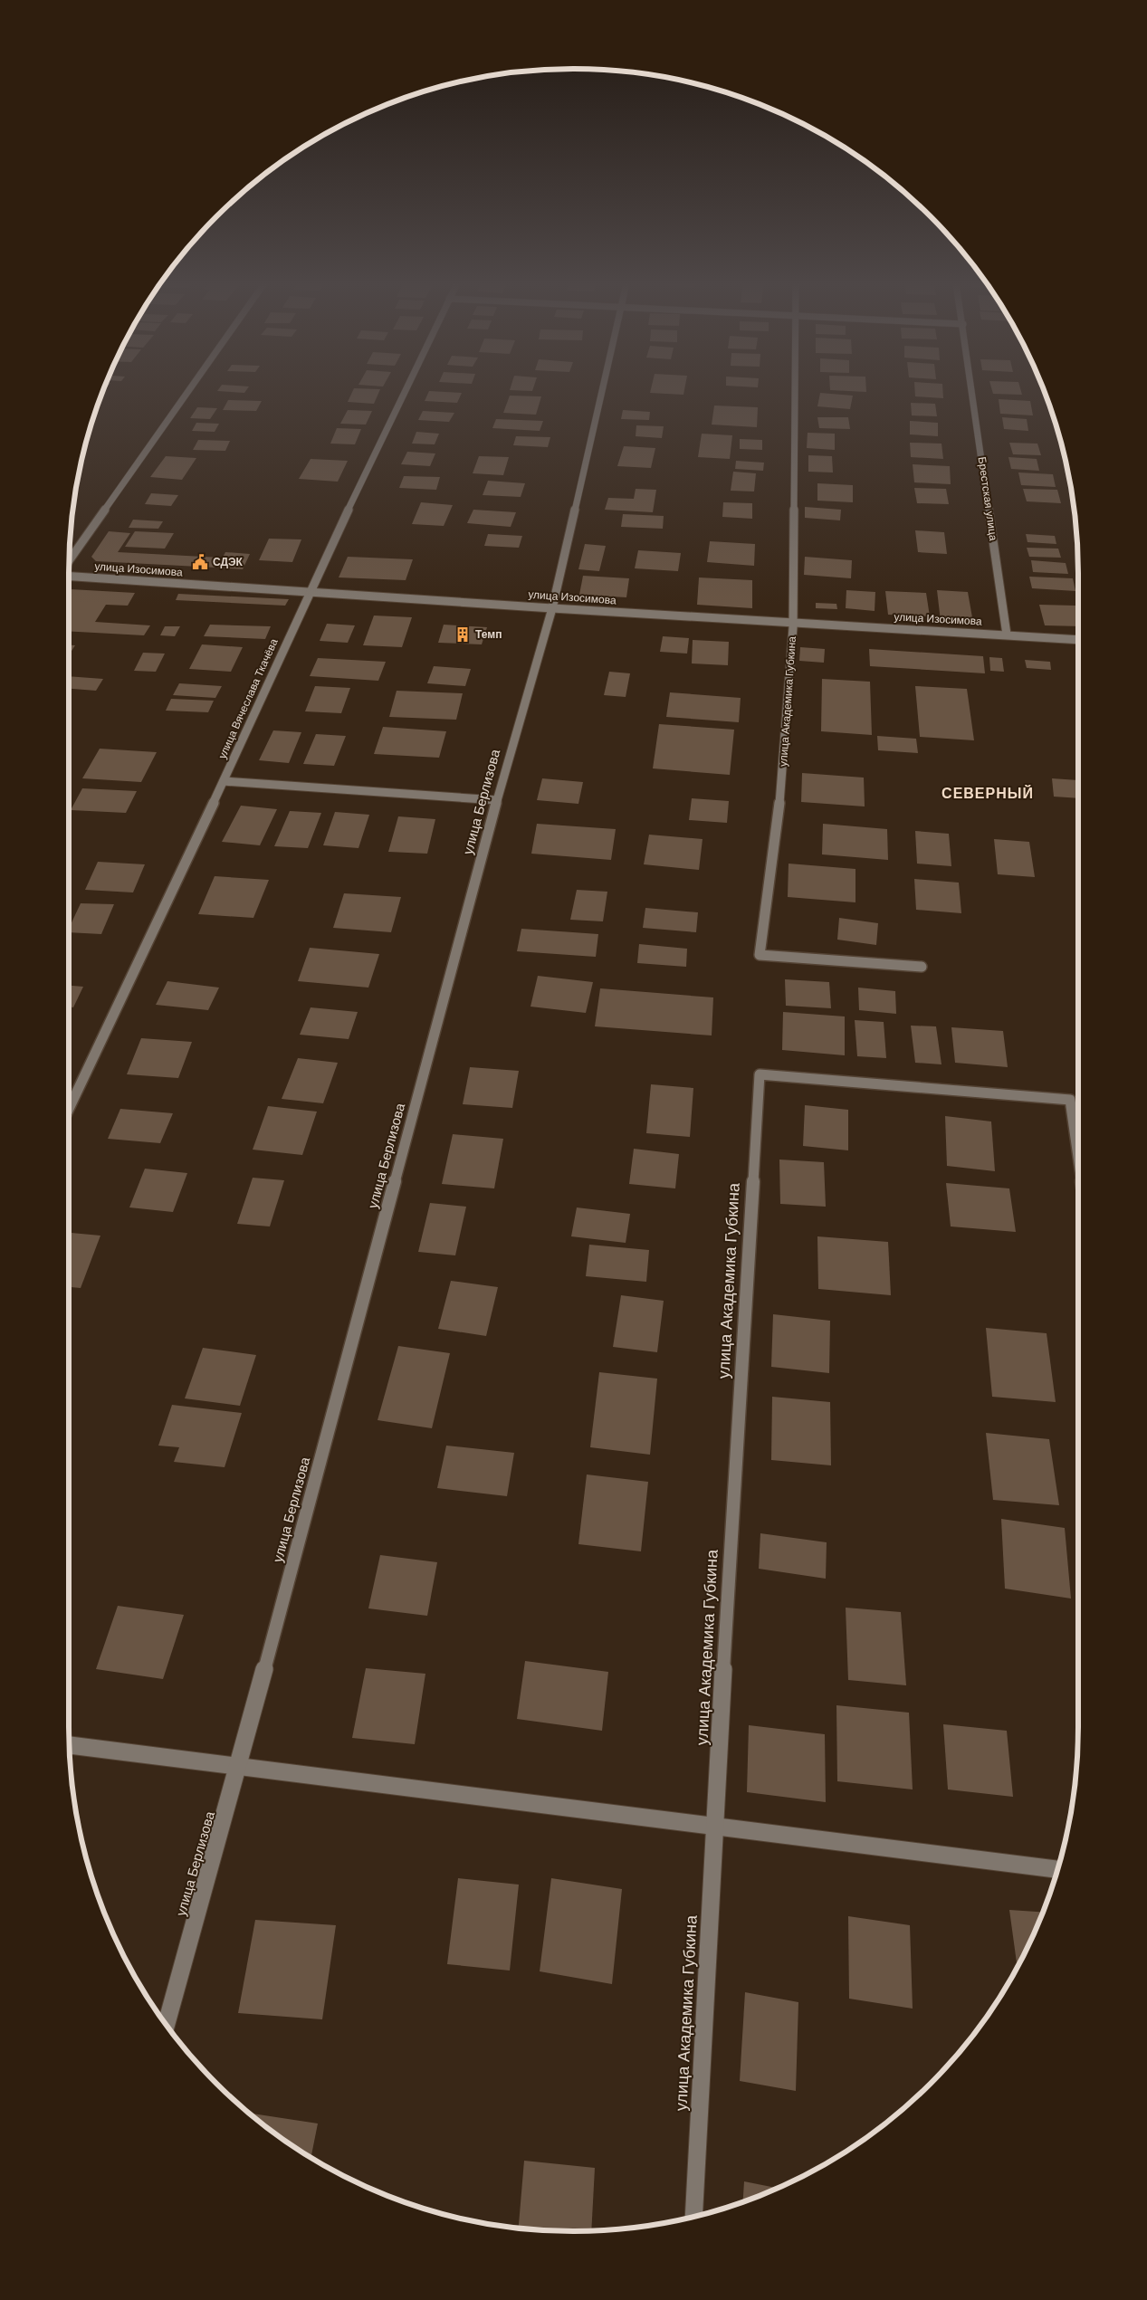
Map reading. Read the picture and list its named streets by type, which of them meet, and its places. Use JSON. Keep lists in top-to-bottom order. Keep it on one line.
{"streets":{"street":["Брестская улица","улица Изосимова","улица Вячеслава Ткачёва","улица Академика Губкина","улица Берлизова"]},"crossings":[["Брестская улица","улица Изосимова"],["улица Изосимова","улица Вячеслава Ткачёва"],["улица Изосимова","улица Академика Губкина"],["улица Изосимова","улица Берлизова"]],"districts":["СЕВЕРНЫЙ"],"places":{"public building":["СДЭК"],"building":["Темп"]}}
